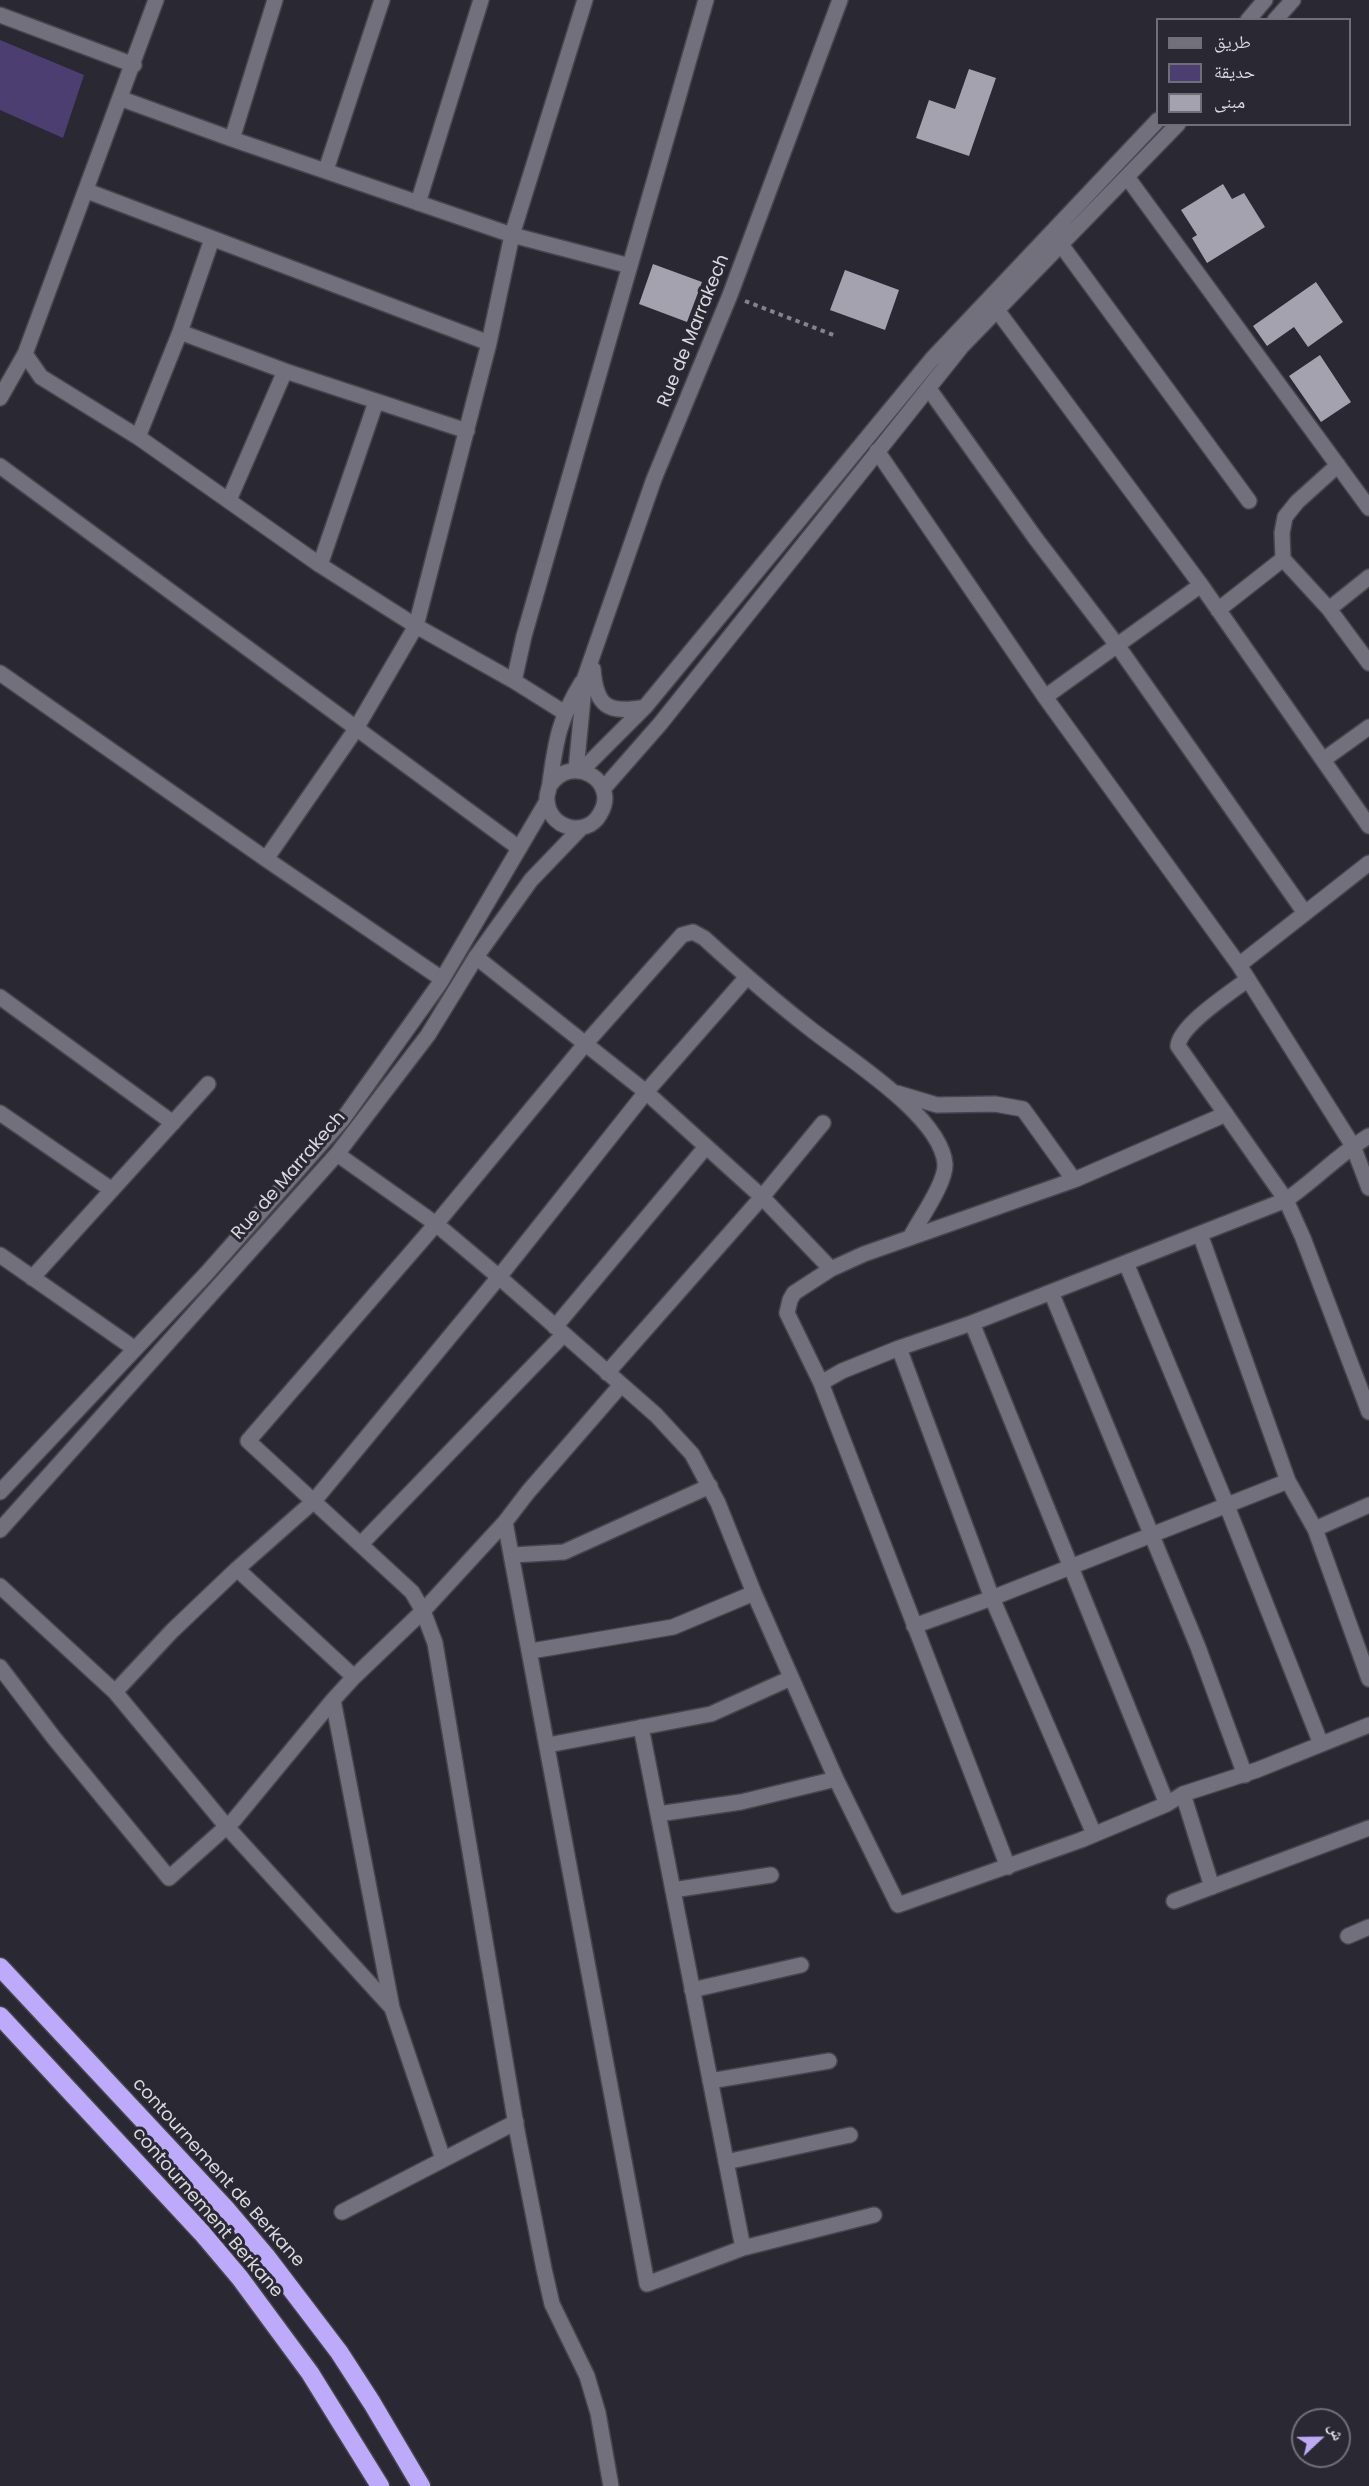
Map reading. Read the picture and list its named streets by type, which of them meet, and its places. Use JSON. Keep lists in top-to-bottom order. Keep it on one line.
{"streets":{"highway":["contournement de Berkane","contournement Berkane"],"street":["Rue de Marrakech"]},"legend":["طريق","حديقة","مبنى"],"north":"right"}
